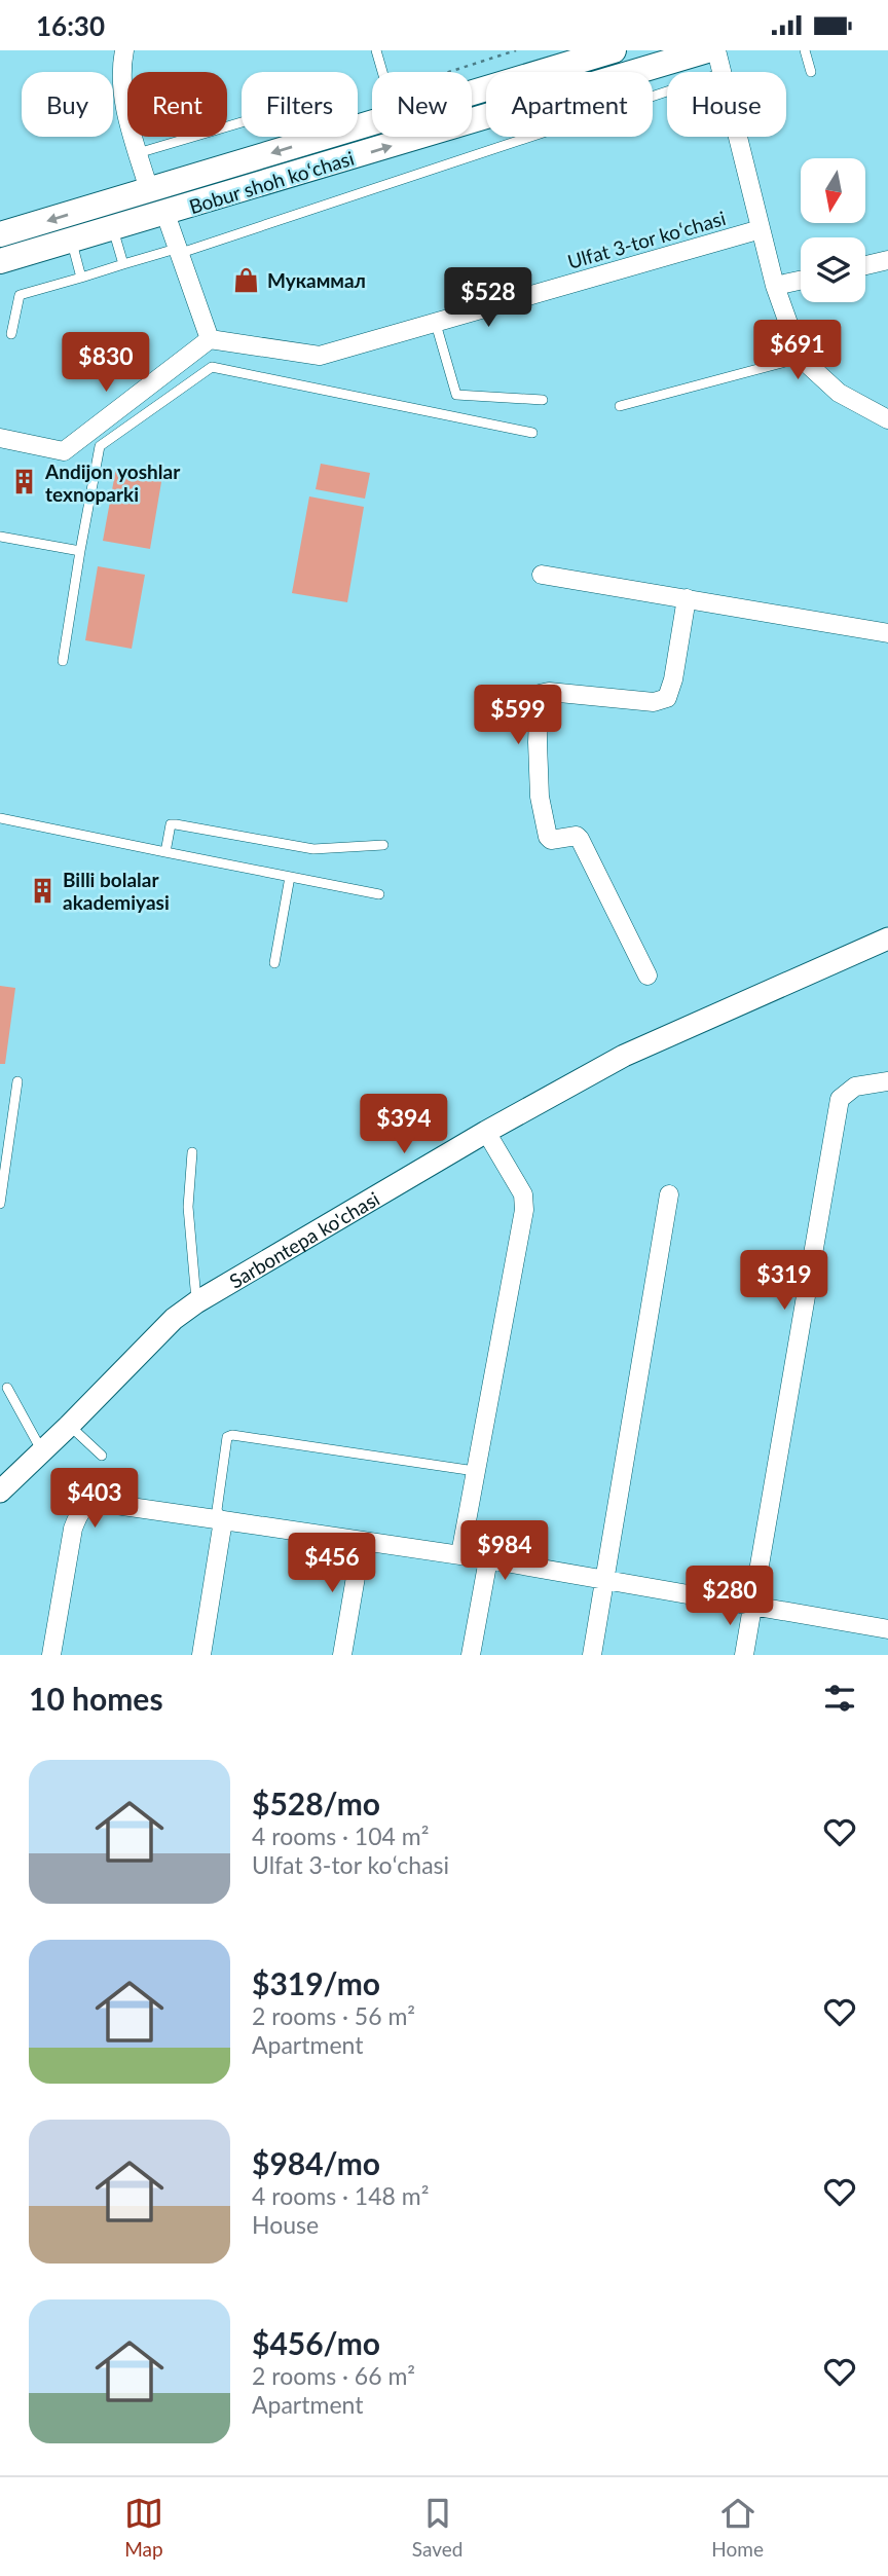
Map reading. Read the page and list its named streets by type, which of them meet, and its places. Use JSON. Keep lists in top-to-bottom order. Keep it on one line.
{"streets":{"main road":["Bobur shoh koʻchasi"],"street":["Ulfat 3-tor koʻchasi","Sarbontepa ko'chasi"]},"places":{"shop":["Мукаммал"],"building":["Andijon yoshlar texnoparki","Billi bolalar akademiyasi"]},"north":"bottom","page":{"status":"16:30","chip":["Buy","Rent","Filters","New","Apartment","House"],"price":["$528","$691","$830","$599","$394","$319","$403","$984","$456","$280"],"heading":"10 homes","list":[{"name":"$528/mo","note":"4 rooms · 104 m² · Ulfat 3-tor koʻchasi"},{"name":"$319/mo","note":"2 rooms · 56 m² · Apartment"},{"name":"$984/mo","note":"4 rooms · 148 m² · House"},{"name":"$456/mo","note":"2 rooms · 66 m² · Apartment"}],"tabs":["Map","Saved","Home"]}}
